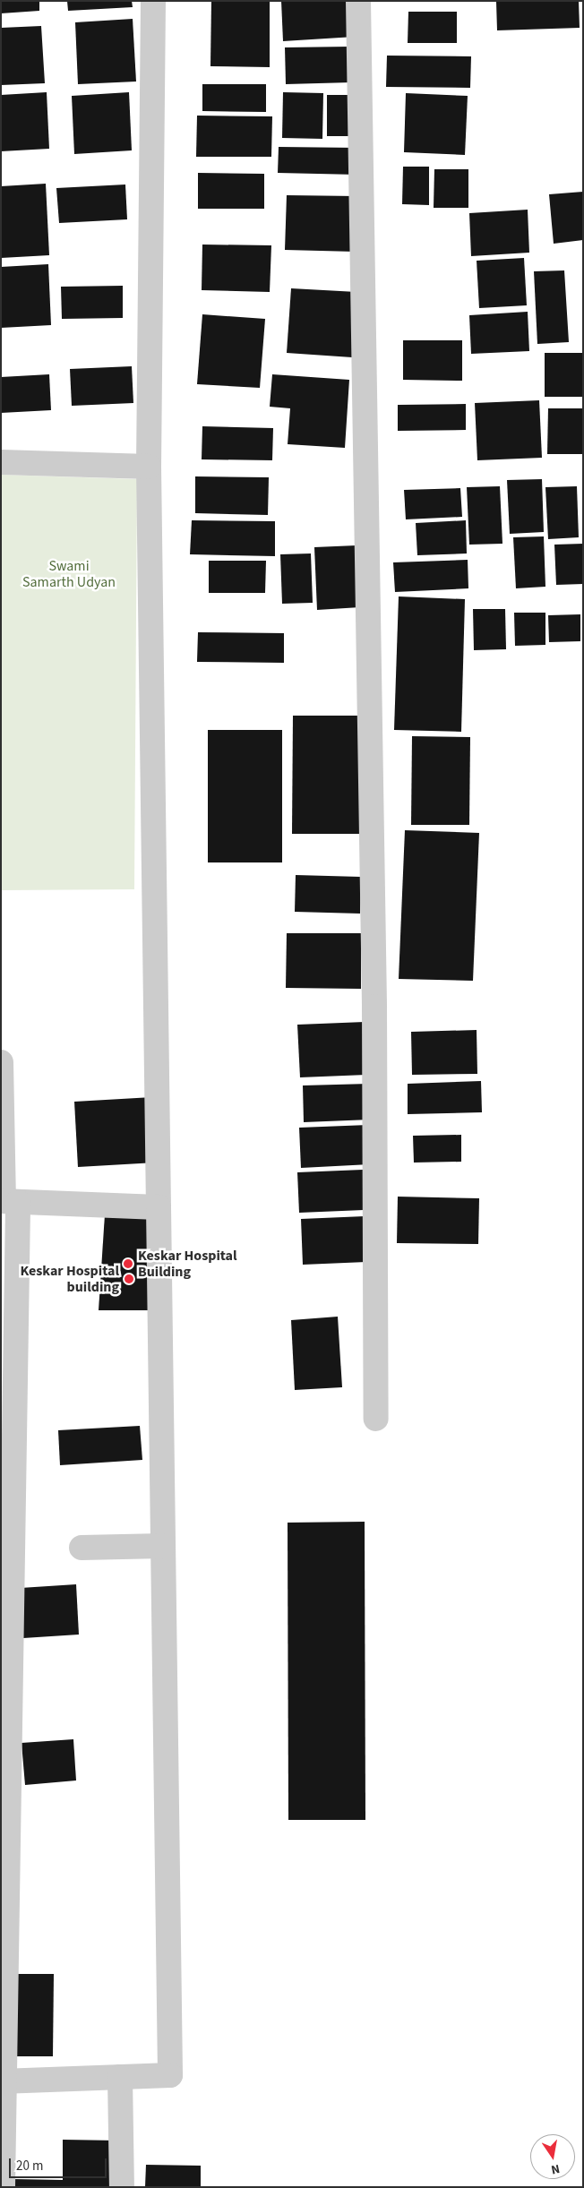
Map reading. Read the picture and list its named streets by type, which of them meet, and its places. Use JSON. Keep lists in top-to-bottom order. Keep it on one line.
{"parks":["Swami Samarth Udyan"],"places":["Keskar Hospital Building","Keskar Hospital building"],"scale_bar":"20 m","north":"bottom"}
